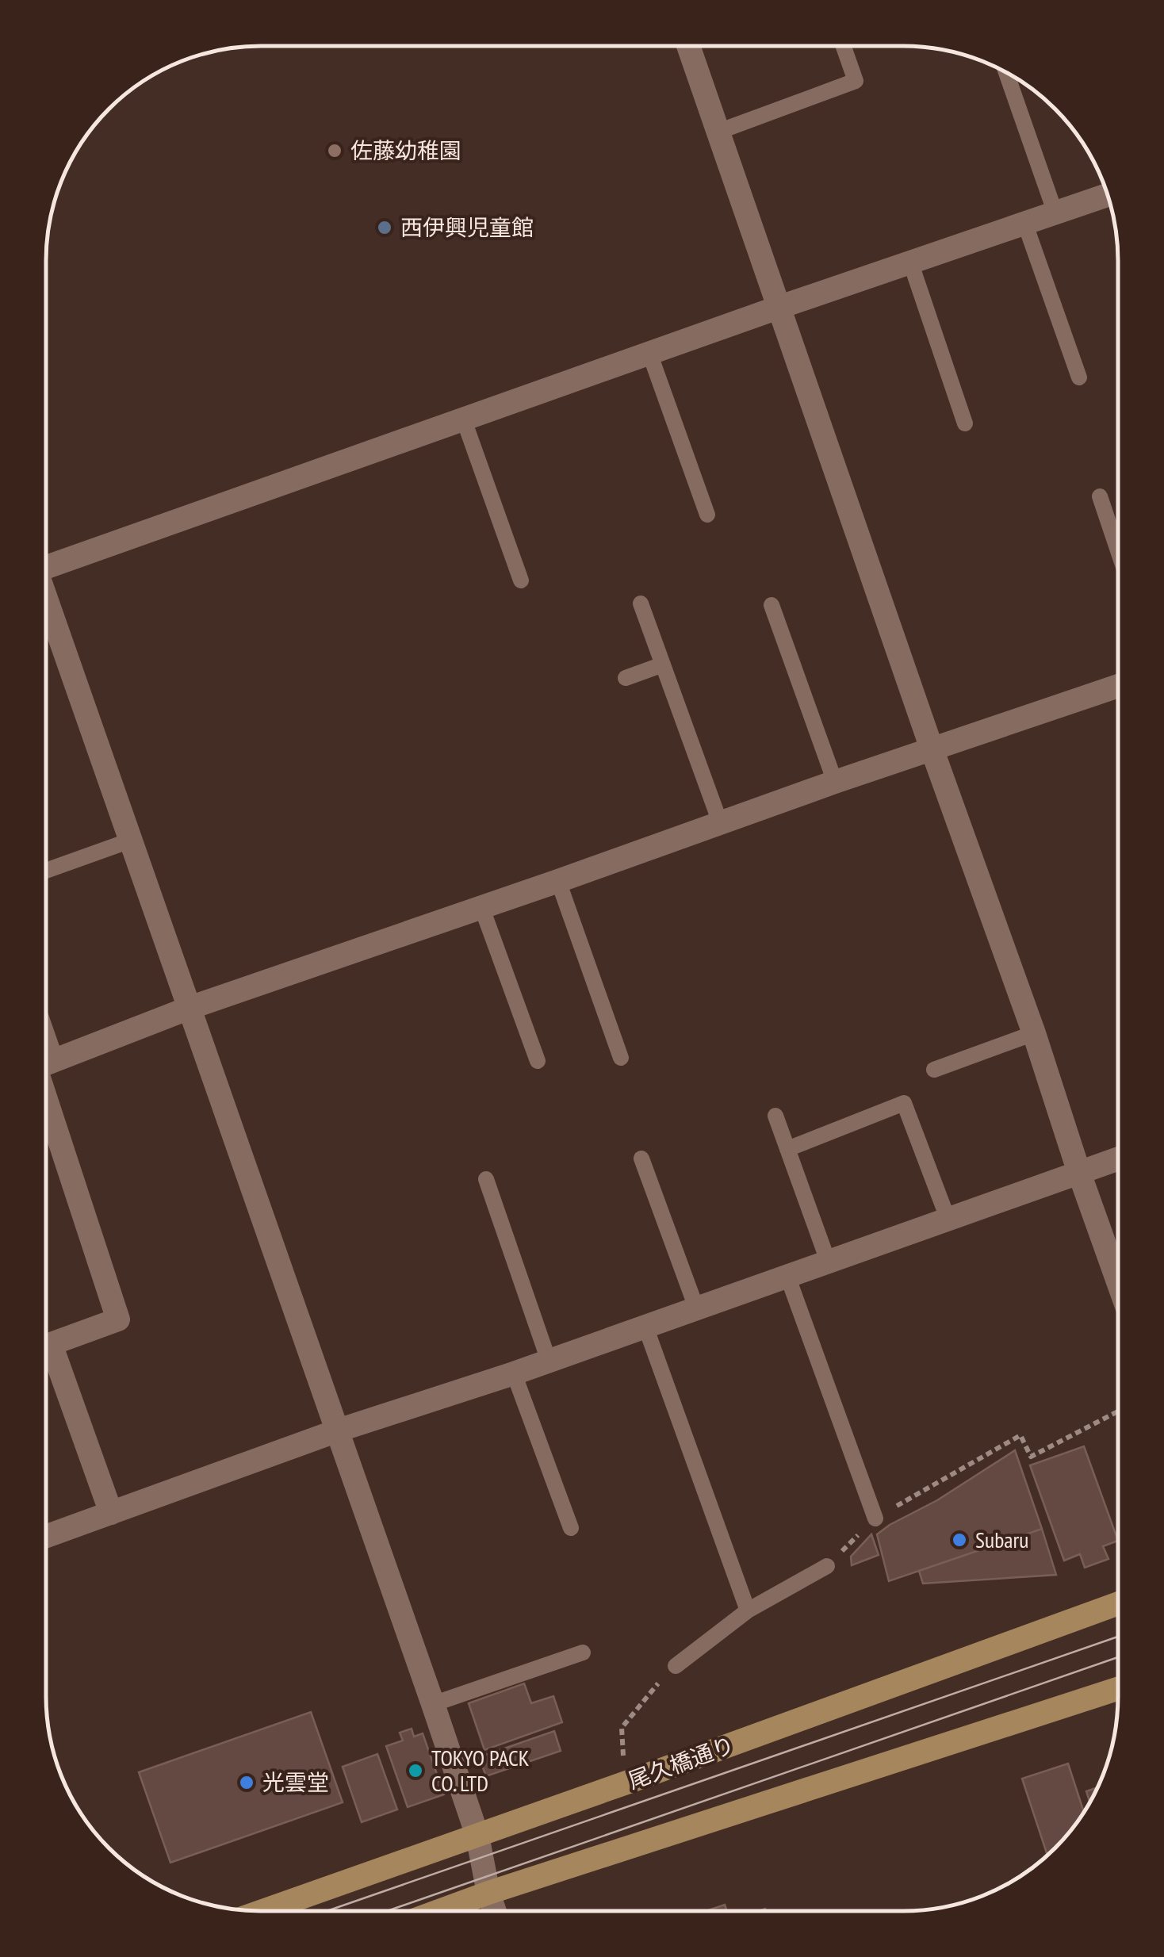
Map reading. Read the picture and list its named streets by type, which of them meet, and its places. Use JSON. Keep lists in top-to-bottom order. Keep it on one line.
{"streets":{"main road":["尾久橋通り"]},"places":["佐藤幼稚園","西伊興児童館","Subaru","TOKYO PACK CO. LTD","光雲堂"]}
